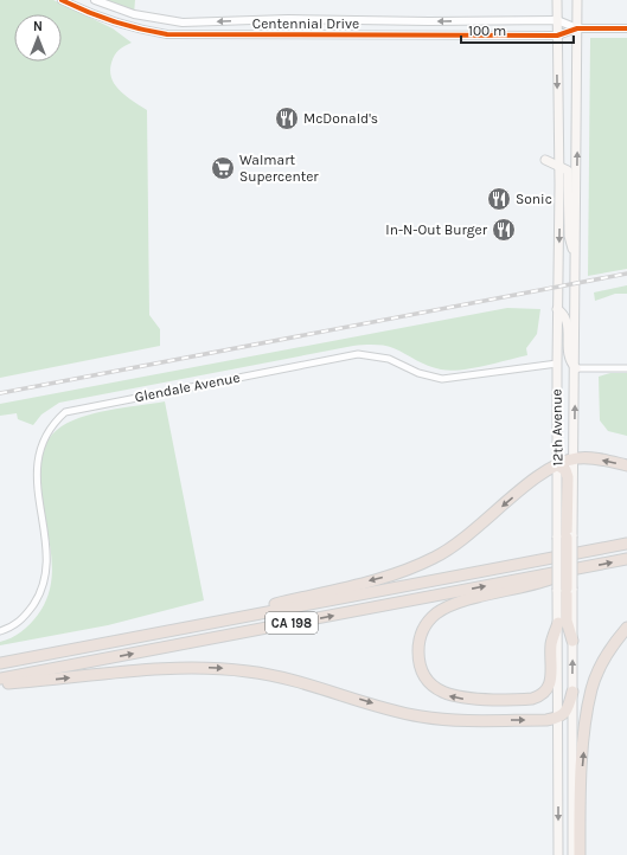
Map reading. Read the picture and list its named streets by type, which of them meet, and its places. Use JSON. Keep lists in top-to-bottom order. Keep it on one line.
{"streets":{"highway":["CA 198"],"main road":["12th Avenue"],"street":["Centennial Drive","Glendale Avenue"]},"crossings":[["Centennial Drive","12th Avenue"],["Glendale Avenue","12th Avenue"]],"places":{"restaurant":["McDonald's","Sonic","In-N-Out Burger"],"supermarket":["Walmart Supercenter"]},"scale_bar":"100 m","north":"top"}
